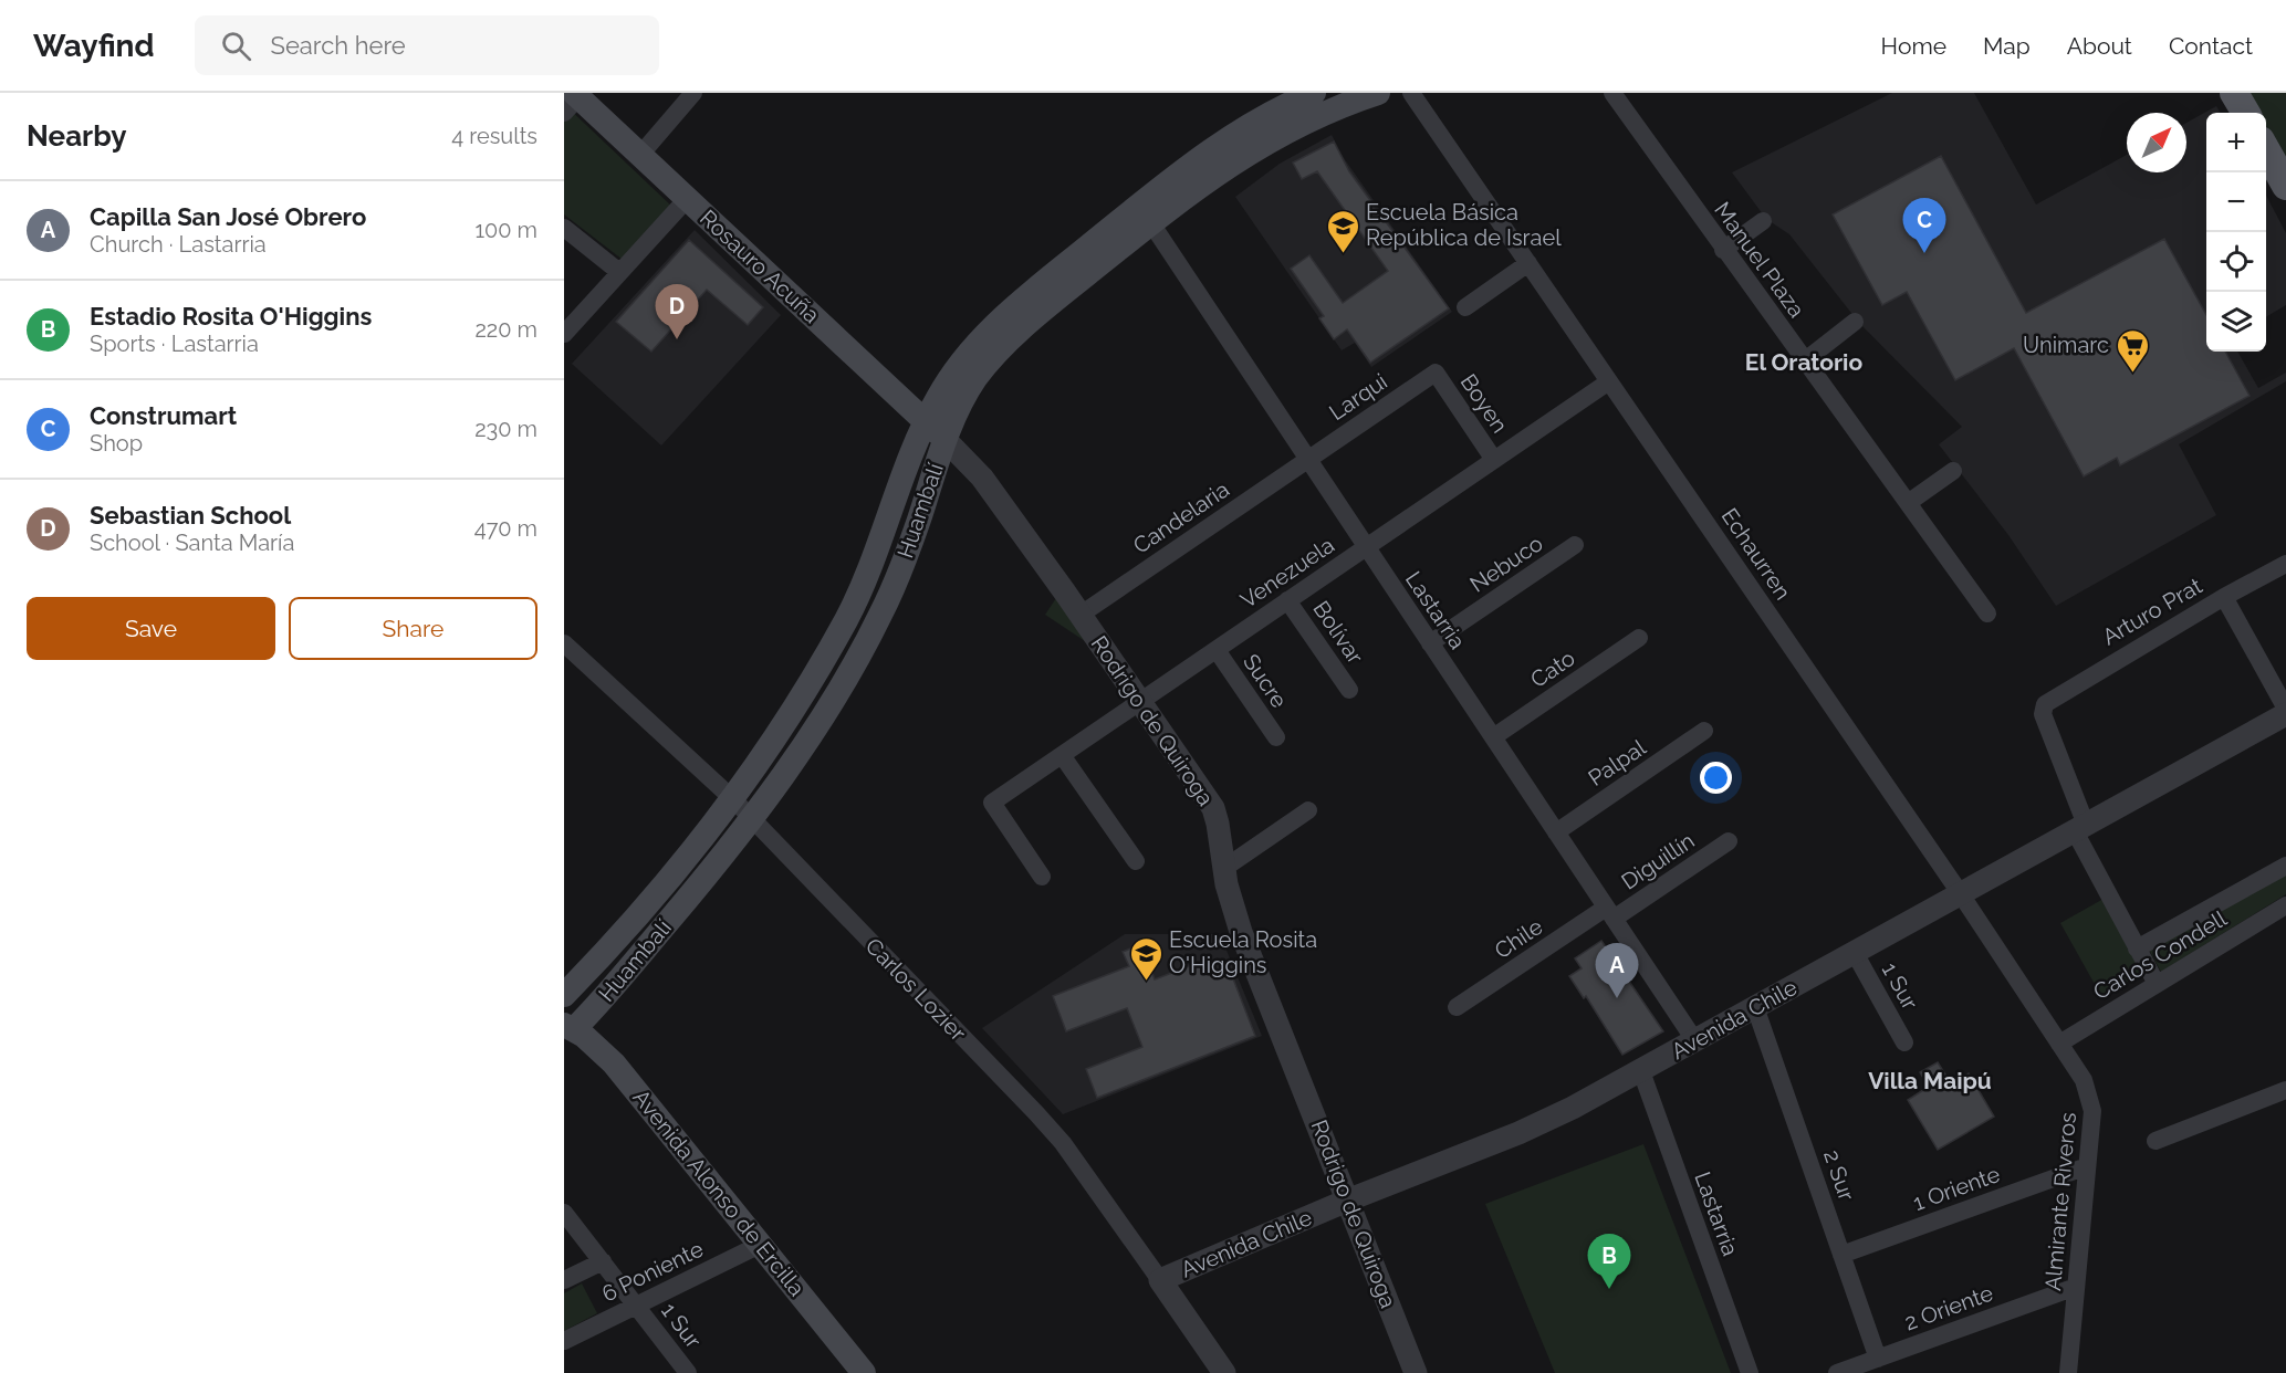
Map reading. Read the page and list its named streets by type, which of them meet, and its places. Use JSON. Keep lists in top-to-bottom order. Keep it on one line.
{"streets":{"main road":["Rosauro Acuña","Huambalí","Avenida Alonso de Ercilla"],"street":["Manuel Plaza","Larqui","Boyen","Candelaria","Echaurren","Nebuco","Venezuela","Lastarria","Arturo Prat","Bolívar","Cato","Sucre","Rodrigo de Quiroga","Palpal","Diguillín","Chile","Carlos Condell","1 Sur","Carlos Lozier","Avenida Chile","2 Sur","1 Oriente","Almirante Riveros","6 Poniente","2 Oriente"]},"crossings":[["Rosauro Acuña","Huambalí"],["Rosauro Acuña","Rodrigo de Quiroga"],["Larqui","Boyen"],["Larqui","Candelaria"],["Larqui","Lastarria"],["Boyen","Venezuela"],["Huambalí","Lastarria"],["Huambalí","Rodrigo de Quiroga"],["Huambalí","Carlos Lozier"],["Huambalí","Avenida Alonso de Ercilla"],["Candelaria","Lastarria"],["Candelaria","Rodrigo de Quiroga"],["Echaurren","Venezuela"],["Echaurren","Carlos Condell"],["Echaurren","Avenida Chile"],["Echaurren","Almirante Riveros"],["Nebuco","Lastarria"],["Venezuela","Lastarria"],["Venezuela","Bolívar"],["Venezuela","Sucre"],["Venezuela","Rodrigo de Quiroga"],["Lastarria","Cato"],["Lastarria","Palpal"],["Lastarria","Diguillín"],["Lastarria","Chile"],["Lastarria","Avenida Chile"],["Arturo Prat","Avenida Chile"],["Rodrigo de Quiroga","Avenida Chile"],["Diguillín","Chile"],["Carlos Condell","Almirante Riveros"],["1 Sur","Avenida Chile"],["1 Sur","6 Poniente"],["Carlos Lozier","Avenida Chile"],["Avenida Chile","2 Sur"],["2 Sur","1 Oriente"],["2 Sur","2 Oriente"],["1 Oriente","Almirante Riveros"],["Avenida Alonso de Ercilla","6 Poniente"],["Almirante Riveros","2 Oriente"]],"districts":["El Oratorio","Villa Maipú"],"places":{"school or university":["Escuela Básica República de Israel","Escuela Rosita O'Higgins"],"supermarket":["Unimarc"]},"north":"top right","page":{"header":"Wayfind","search":"Search here","nav":["Home","Map","About","Contact"],"heading":["Nearby","4 results"],"map_buttons":["+","−"],"list":[{"mark":"A","name":"Capilla San José Obrero","note":"Church · Lastarria","value":"100 m"},{"mark":"B","name":"Estadio Rosita O'Higgins","note":"Sports · Lastarria","value":"220 m"},{"mark":"C","name":"Construmart","note":"Shop","value":"230 m"},{"mark":"D","name":"Sebastian School","note":"School · Santa María","value":"470 m"}],"pins":["C","D","A","B"],"buttons":["Save","Share"]}}
